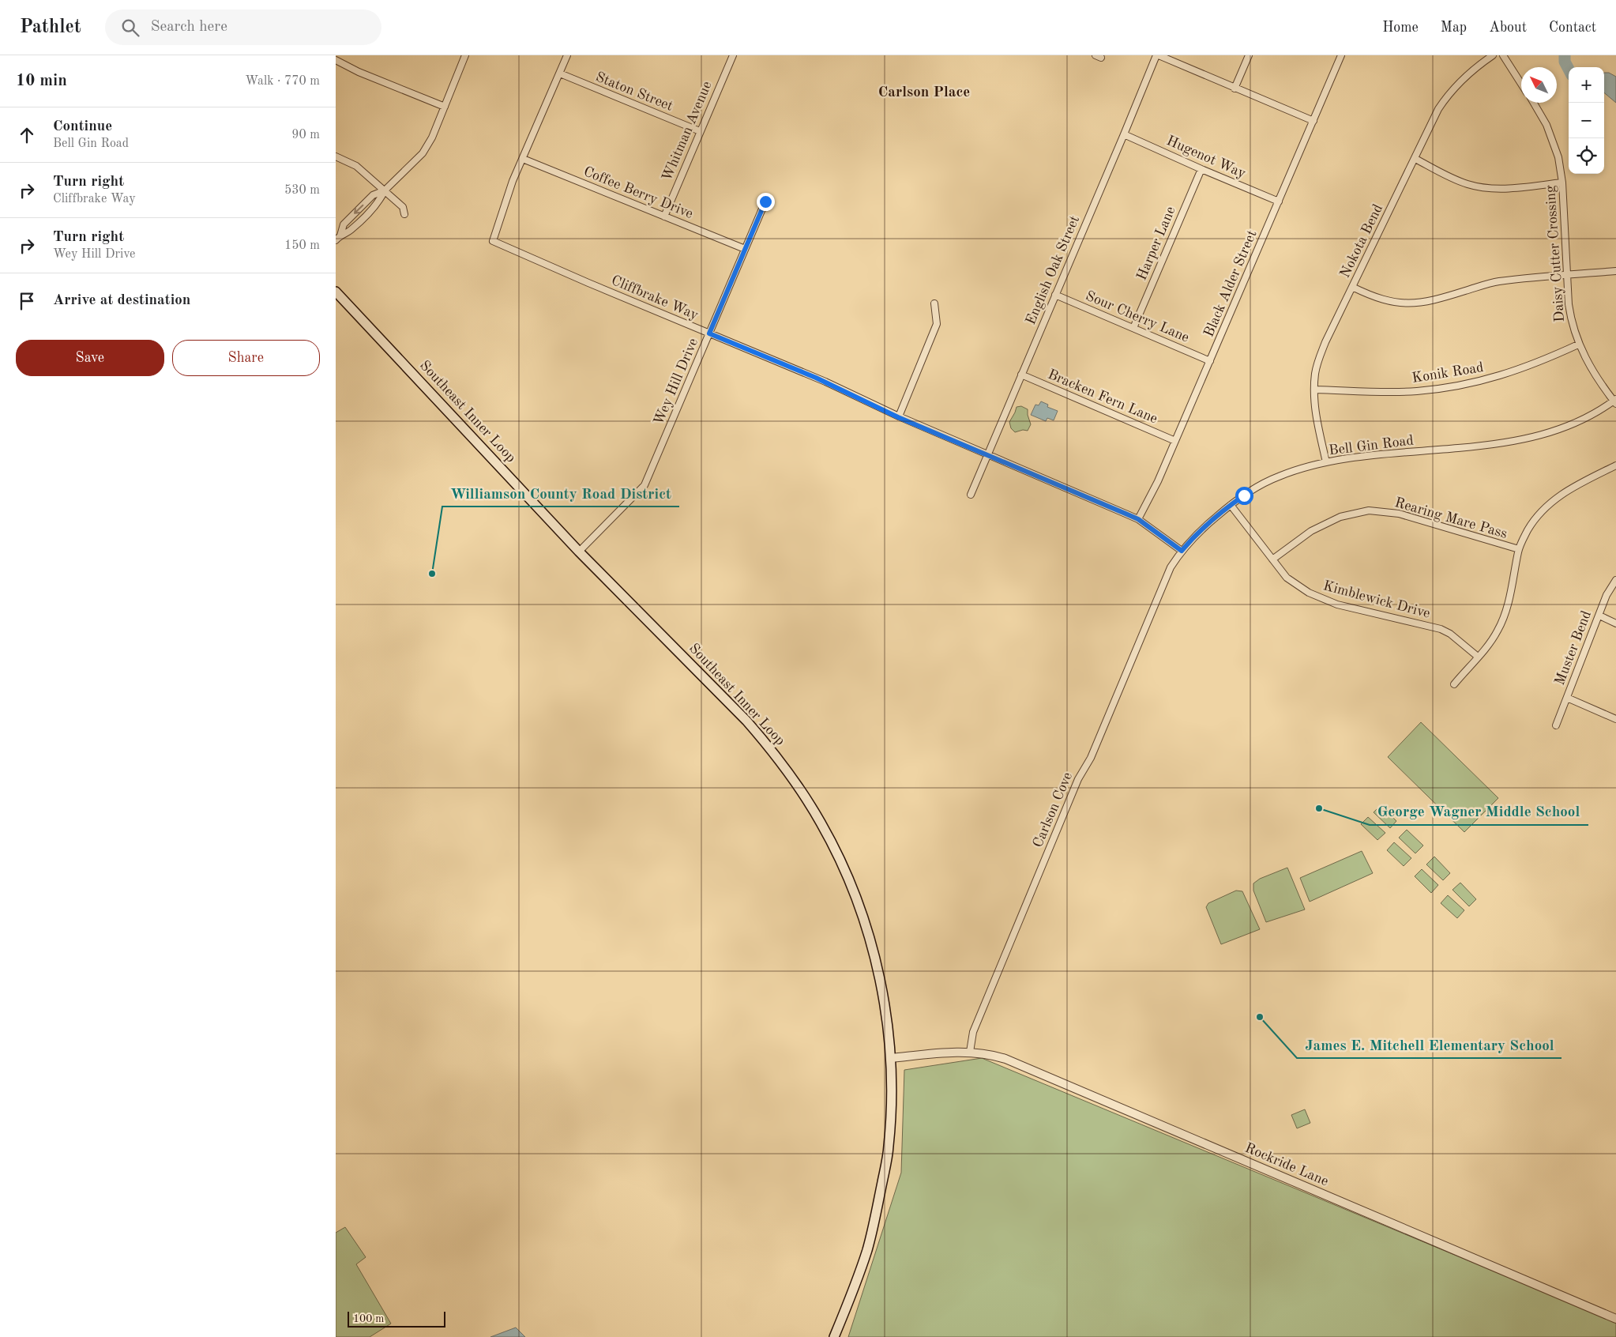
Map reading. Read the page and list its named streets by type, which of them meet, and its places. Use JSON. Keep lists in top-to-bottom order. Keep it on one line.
{"streets":{"main road":["Southeast Inner Loop"],"street":["Staton Street","Whitman Avenue","Hugenot Way","Coffee Berry Drive","Nokota Bend","Harper Lane","Daisy Cutter Crossing","English Oak Street","Black Alder Street","Cliffbrake Way","Sour Cherry Lane","Konik Road","Wey Hill Drive","Bracken Fern Lane","Bell Gin Road","Rearing Mare Pass","Kimblewick Drive","Muster Bend","Carlson Cove","Rockride Lane"]},"crossings":[["Staton Street","Whitman Avenue"],["Staton Street","Cliffbrake Way"],["Whitman Avenue","Coffee Berry Drive"],["Hugenot Way","Harper Lane"],["Hugenot Way","English Oak Street"],["Hugenot Way","Black Alder Street"],["Coffee Berry Drive","Cliffbrake Way"],["Coffee Berry Drive","Wey Hill Drive"],["Nokota Bend","Konik Road"],["Nokota Bend","Bell Gin Road"],["Harper Lane","Sour Cherry Lane"],["Daisy Cutter Crossing","Konik Road"],["Daisy Cutter Crossing","Bell Gin Road"],["English Oak Street","Cliffbrake Way"],["English Oak Street","Sour Cherry Lane"],["English Oak Street","Bracken Fern Lane"],["Black Alder Street","Cliffbrake Way"],["Black Alder Street","Sour Cherry Lane"],["Black Alder Street","Bracken Fern Lane"],["Cliffbrake Way","Wey Hill Drive"],["Cliffbrake Way","Bell Gin Road"],["Wey Hill Drive","Southeast Inner Loop"],["Southeast Inner Loop","Rockride Lane"],["Bell Gin Road","Kimblewick Drive"],["Bell Gin Road","Carlson Cove"],["Rearing Mare Pass","Kimblewick Drive"],["Carlson Cove","Rockride Lane"]],"districts":["Carlson Place"],"places":["Williamson County Road District","George Wagner Middle School","James E. Mitchell Elementary School"],"scale_bar":"100 m","north":"top left","page":{"header":"Pathlet","search":"Search here","nav":["Home","Map","About","Contact"],"heading":["10 min","Walk · 770 m"],"map_buttons":["+","−"],"list":[["Continue","Bell Gin Road","90 m"],["Turn right","Cliffbrake Way","530 m"],["Turn right","Wey Hill Drive","150 m"],"Arrive at destination"],"buttons":["Save","Share"],"scale":"100 m"}}
